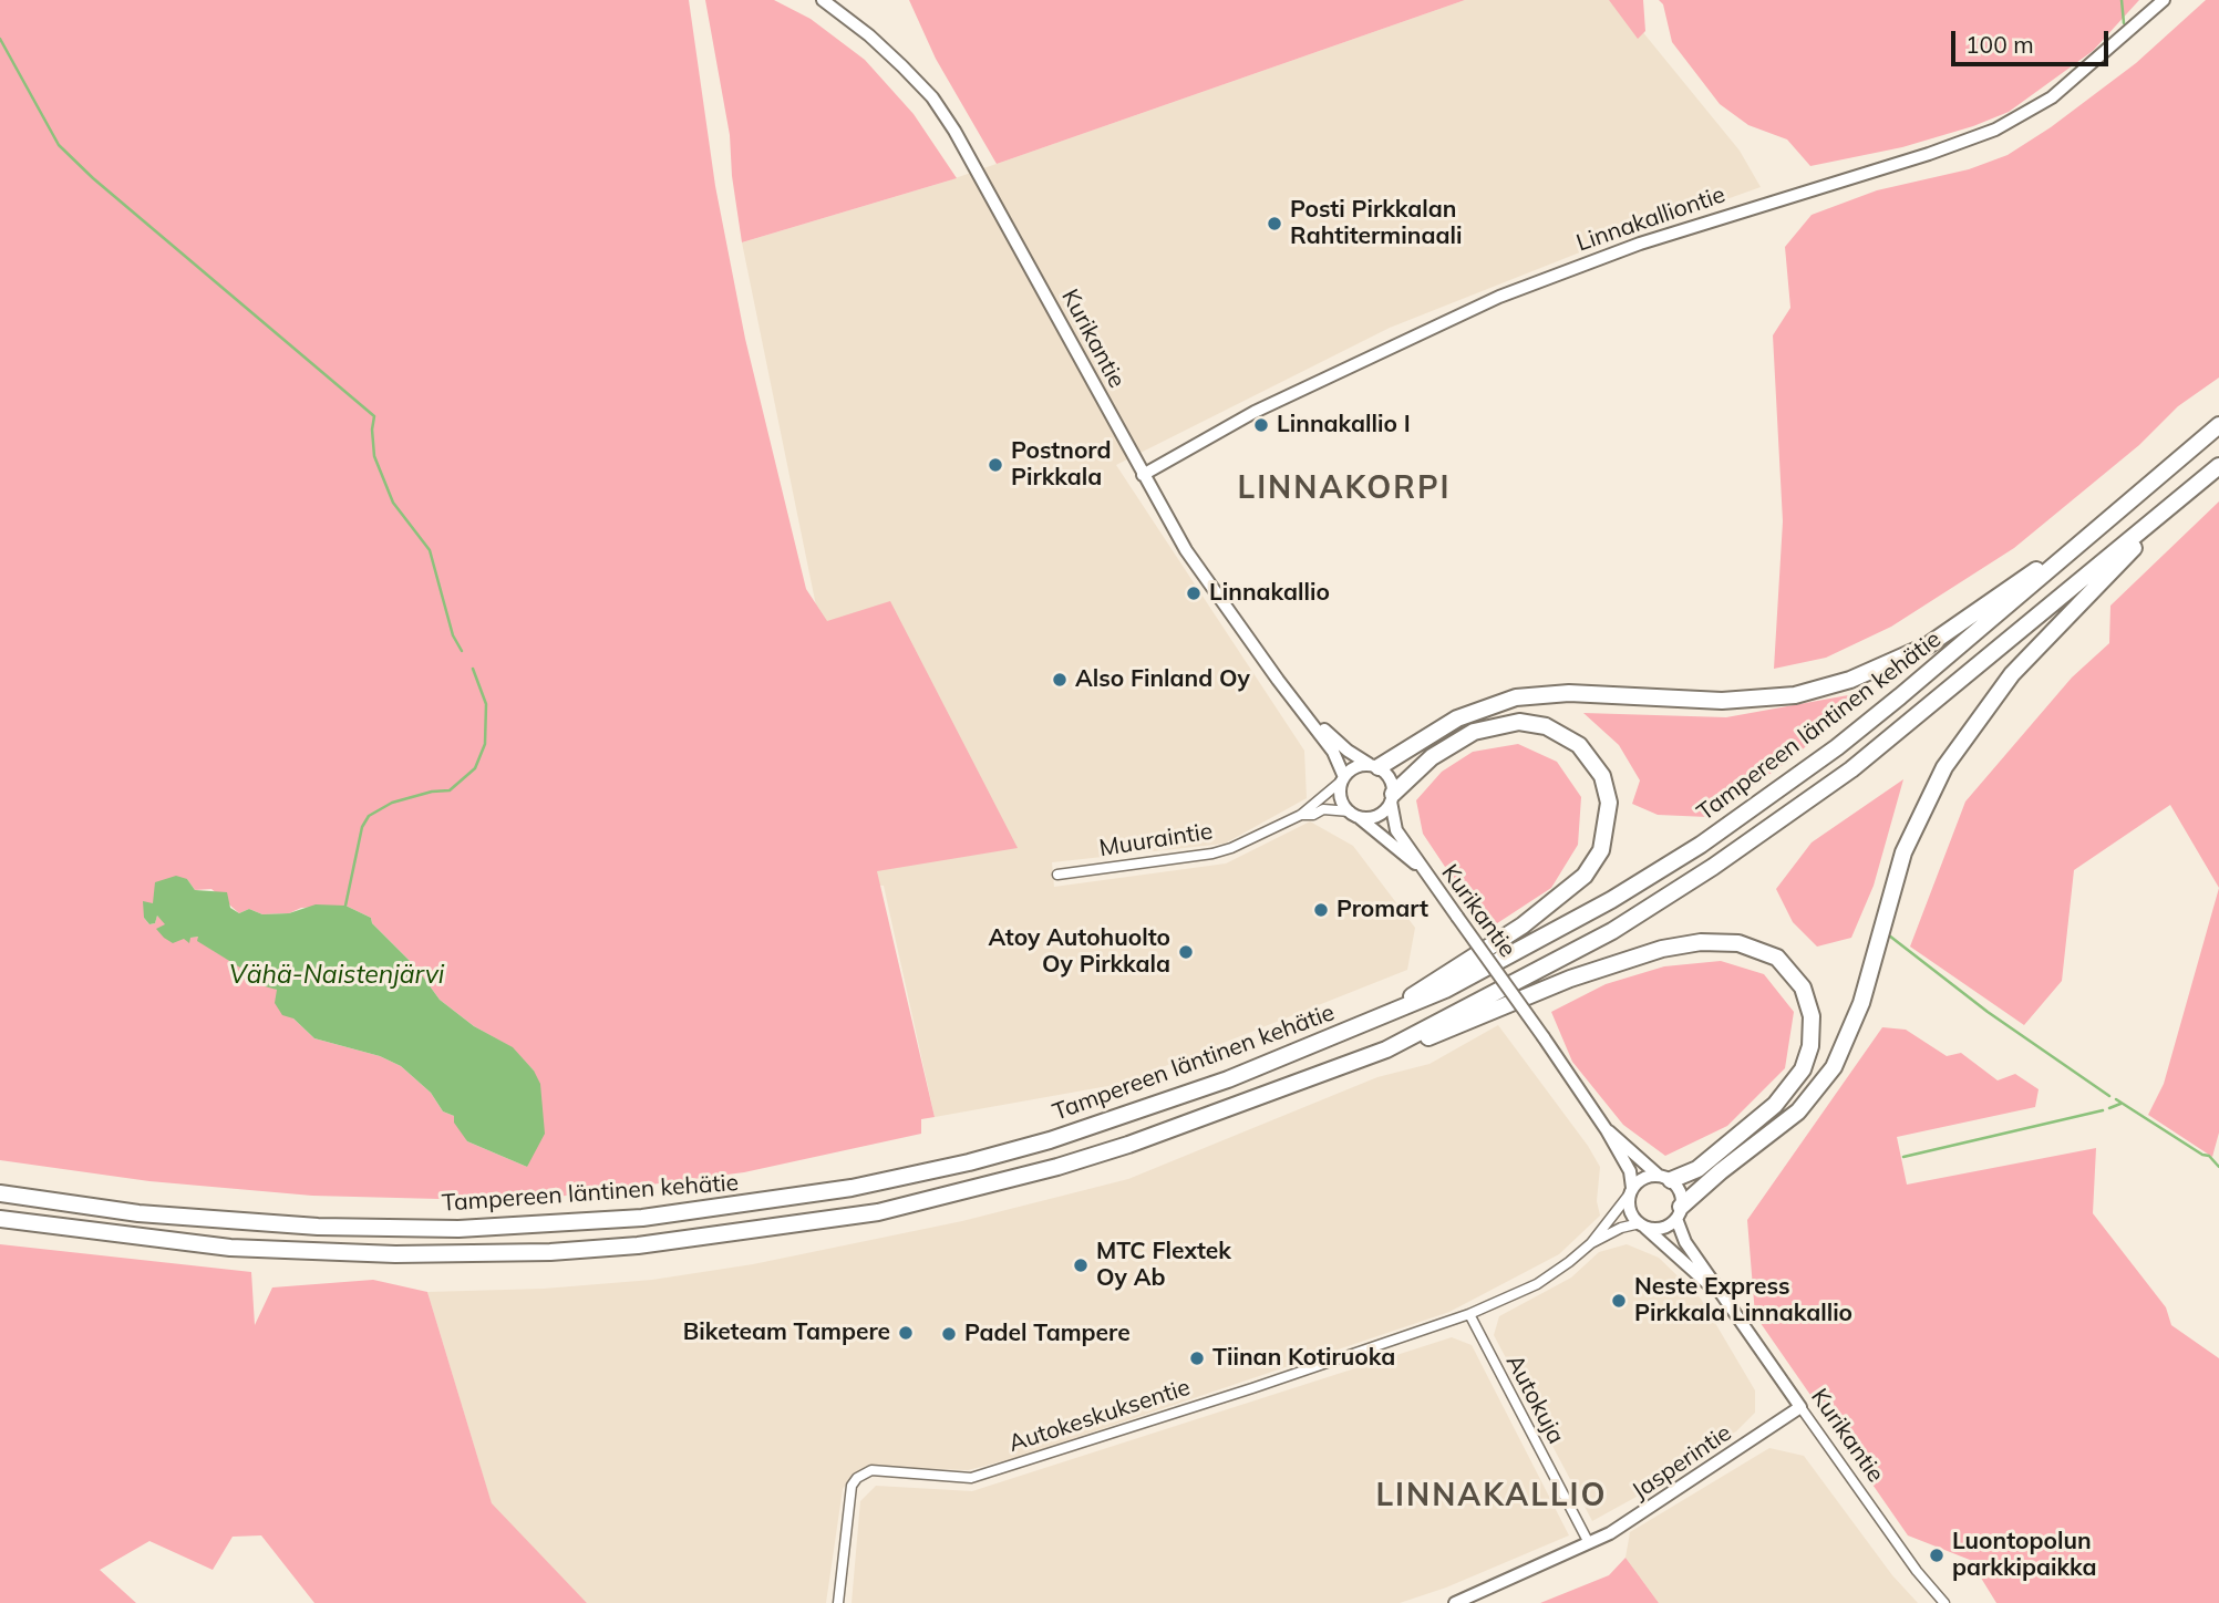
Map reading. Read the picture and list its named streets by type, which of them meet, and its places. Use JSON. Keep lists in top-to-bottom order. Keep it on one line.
{"streets":{"highway":["Tampereen läntinen kehätie"],"main road":["Linnakalliontie","Kurikantie","Jasperintie"],"street":["Muuraintie","Autokuja","Autokeskuksentie"]},"crossings":[["Linnakalliontie","Kurikantie"],["Kurikantie","Muuraintie"],["Kurikantie","Autokeskuksentie"],["Kurikantie","Jasperintie"],["Autokuja","Autokeskuksentie"],["Autokuja","Jasperintie"]],"districts":["LINNAKORPI","LINNAKALLIO"],"water":["Vähä-Naistenjärvi"],"places":["Posti Pirkkalan Rahtiterminaali","Linnakallio I","Postnord Pirkkala","Linnakallio","Also Finland Oy","Promart","Atoy Autohuolto Oy Pirkkala","MTC Flextek Oy Ab","Neste Express Pirkkala Linnakallio","Biketeam Tampere","Padel Tampere","Tiinan Kotiruoka","Luontopolun parkkipaikka"],"scale_bar":"100 m"}
